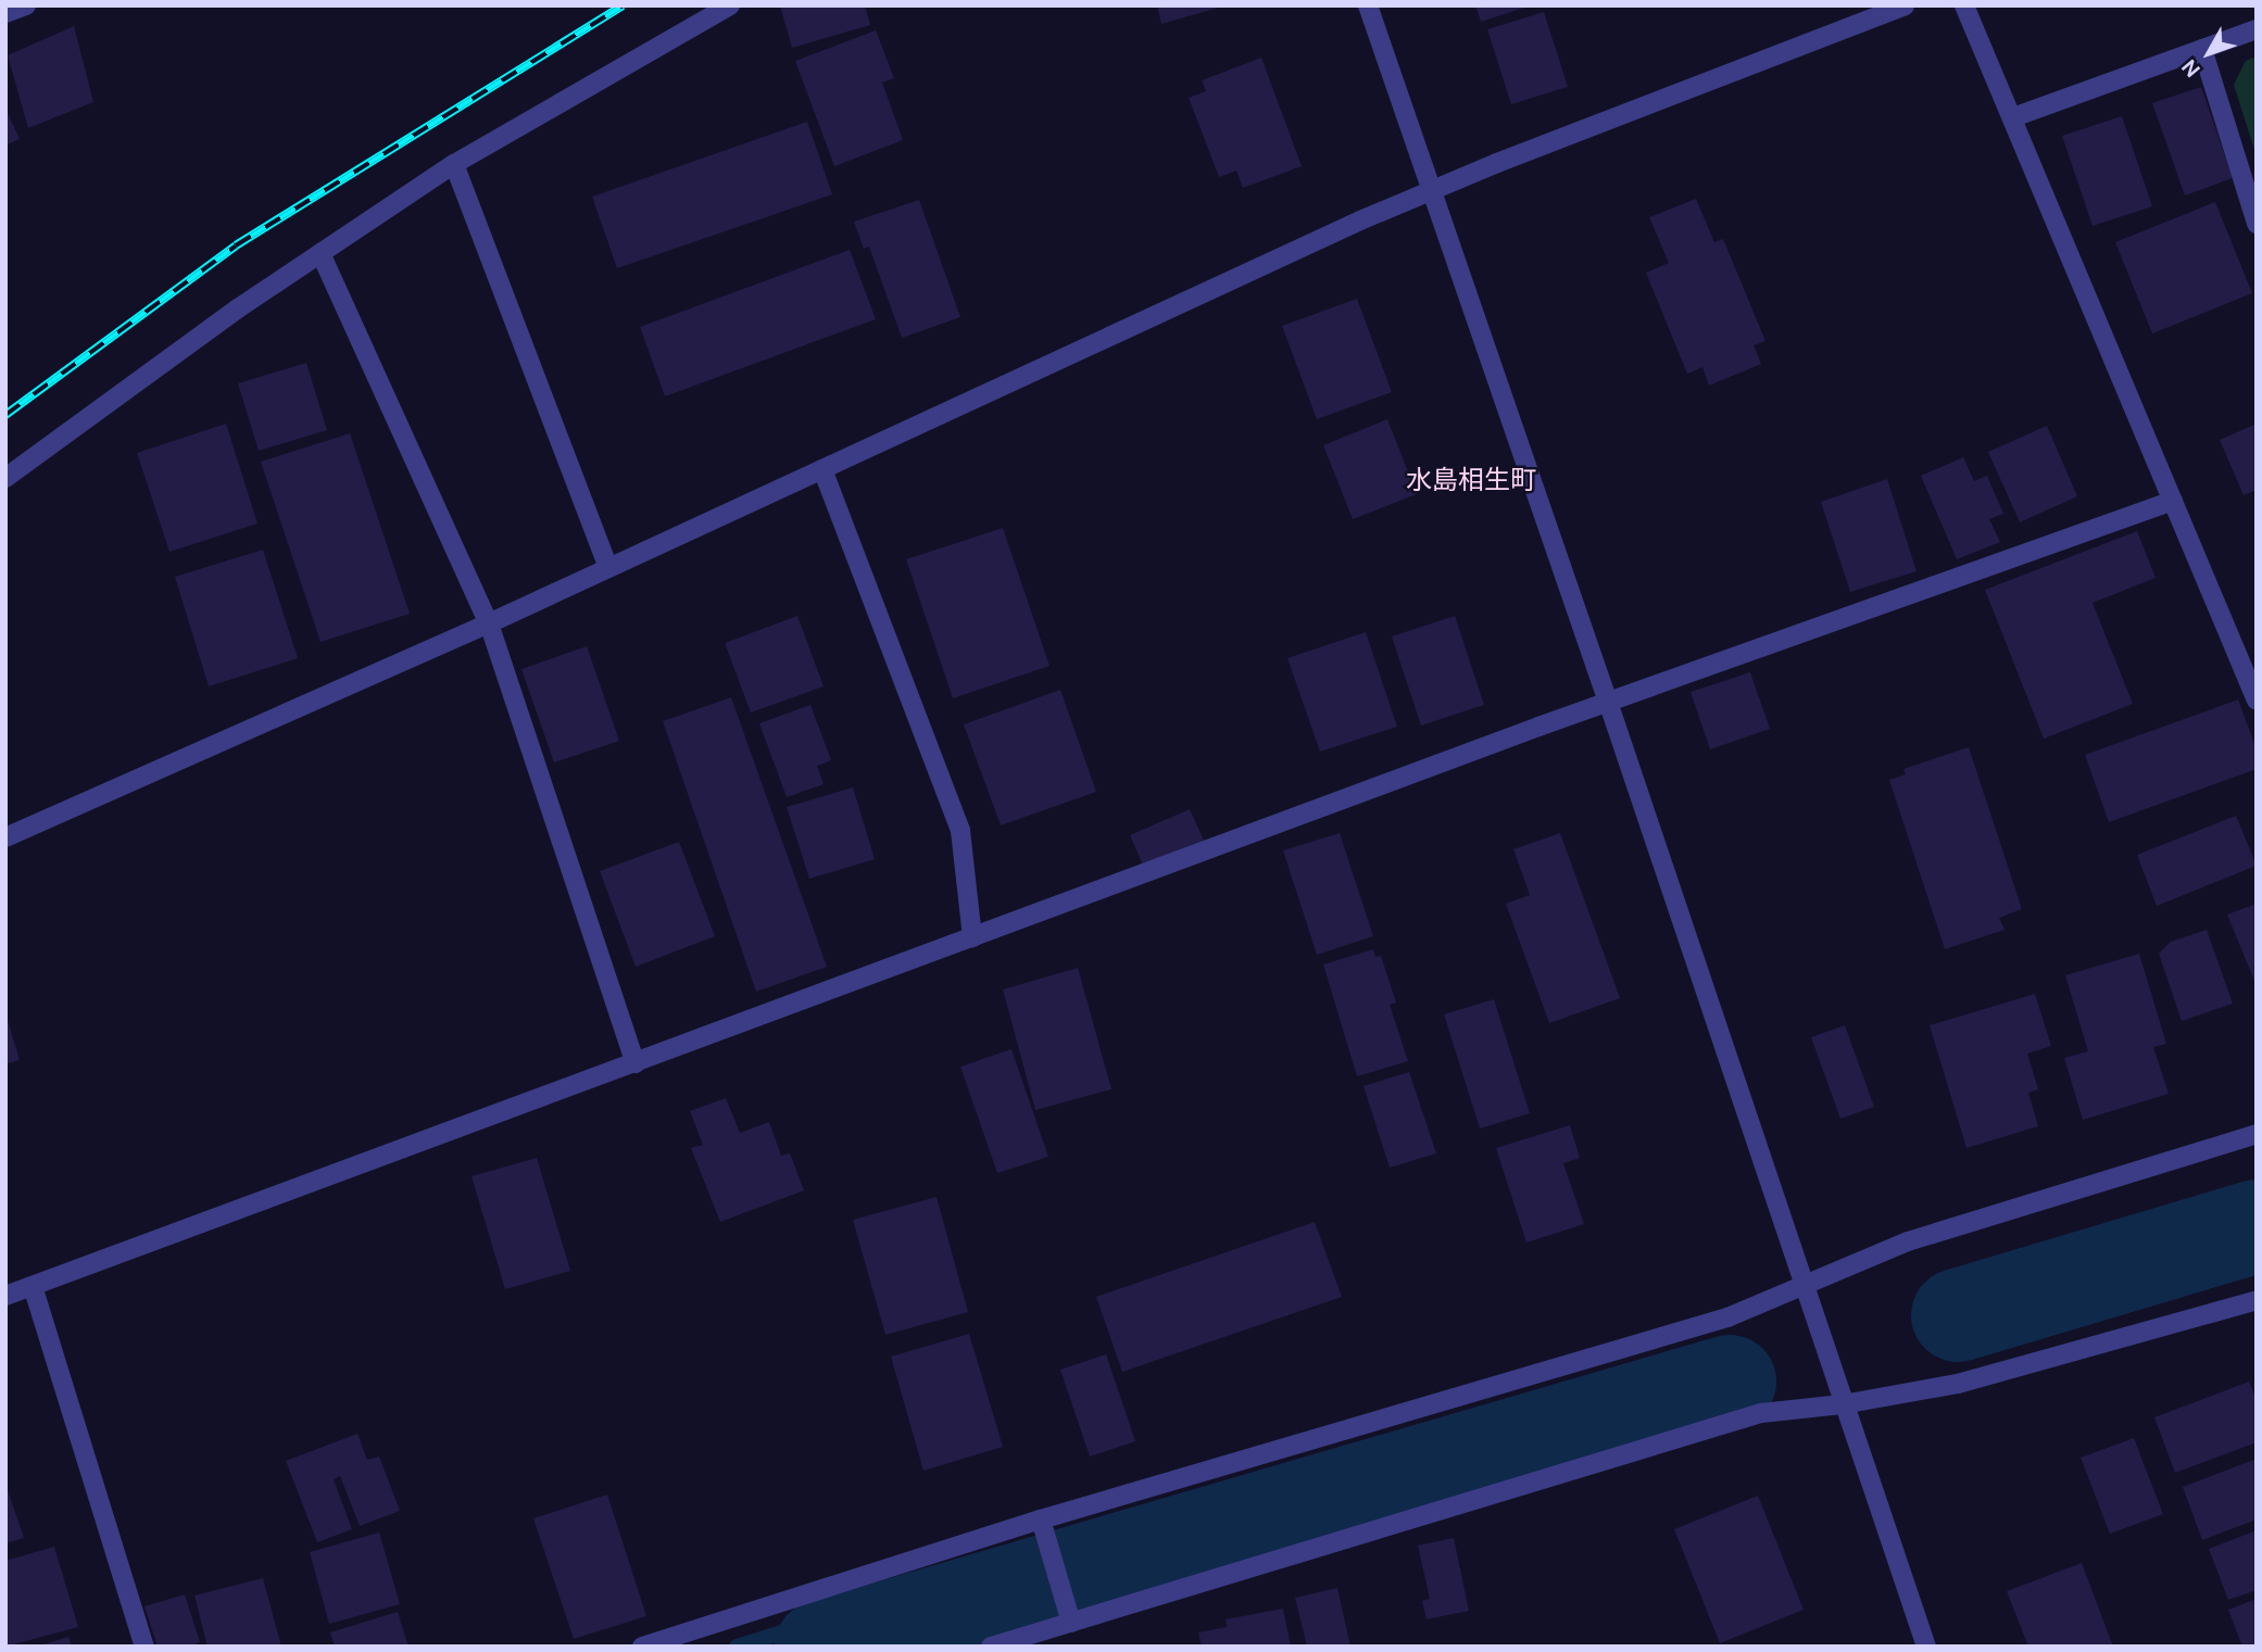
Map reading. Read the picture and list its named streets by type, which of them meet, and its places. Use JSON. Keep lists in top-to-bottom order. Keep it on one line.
{"districts":["水島相生町"],"north":"bottom left"}
